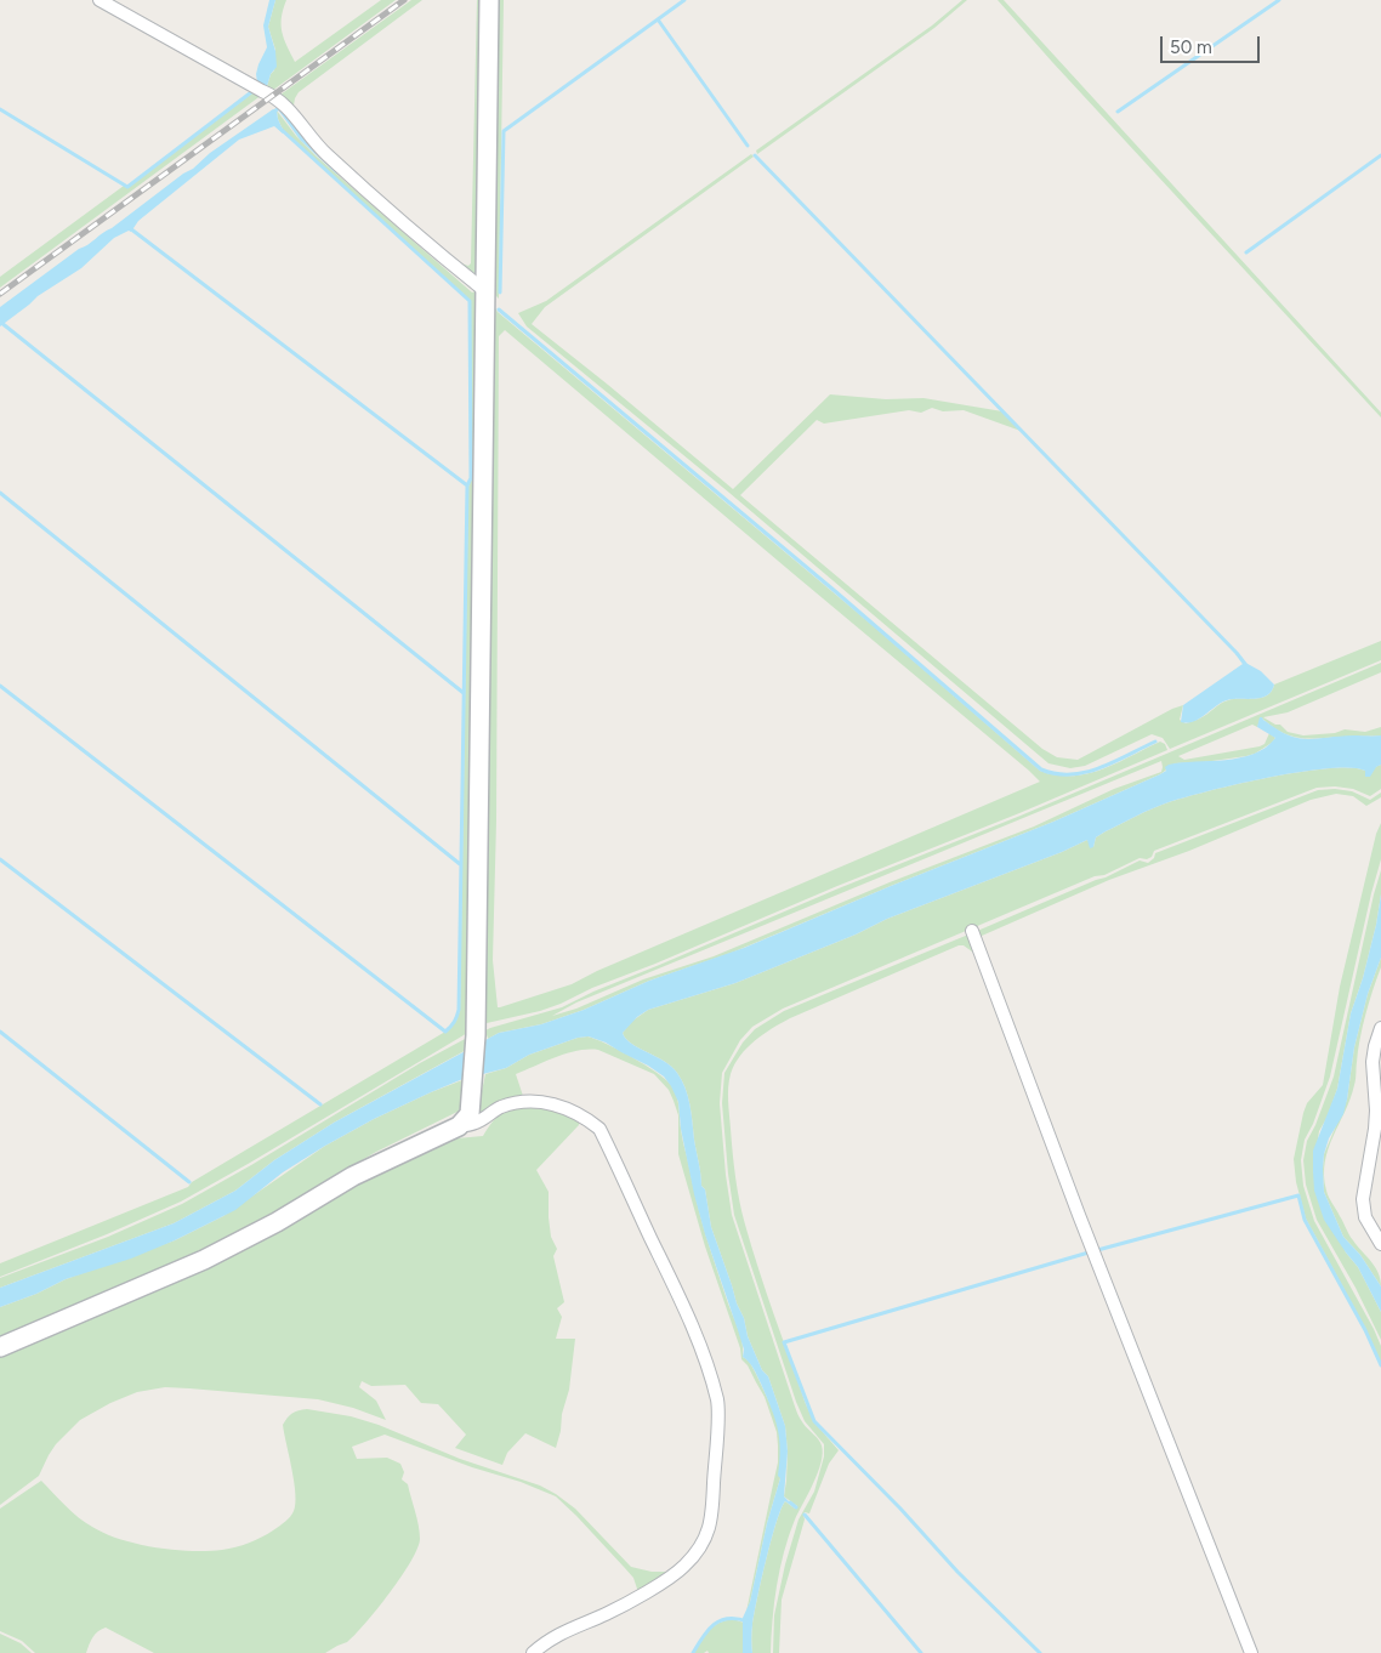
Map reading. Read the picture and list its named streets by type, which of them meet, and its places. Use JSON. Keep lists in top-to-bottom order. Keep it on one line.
{"scale_bar":"50 m"}
